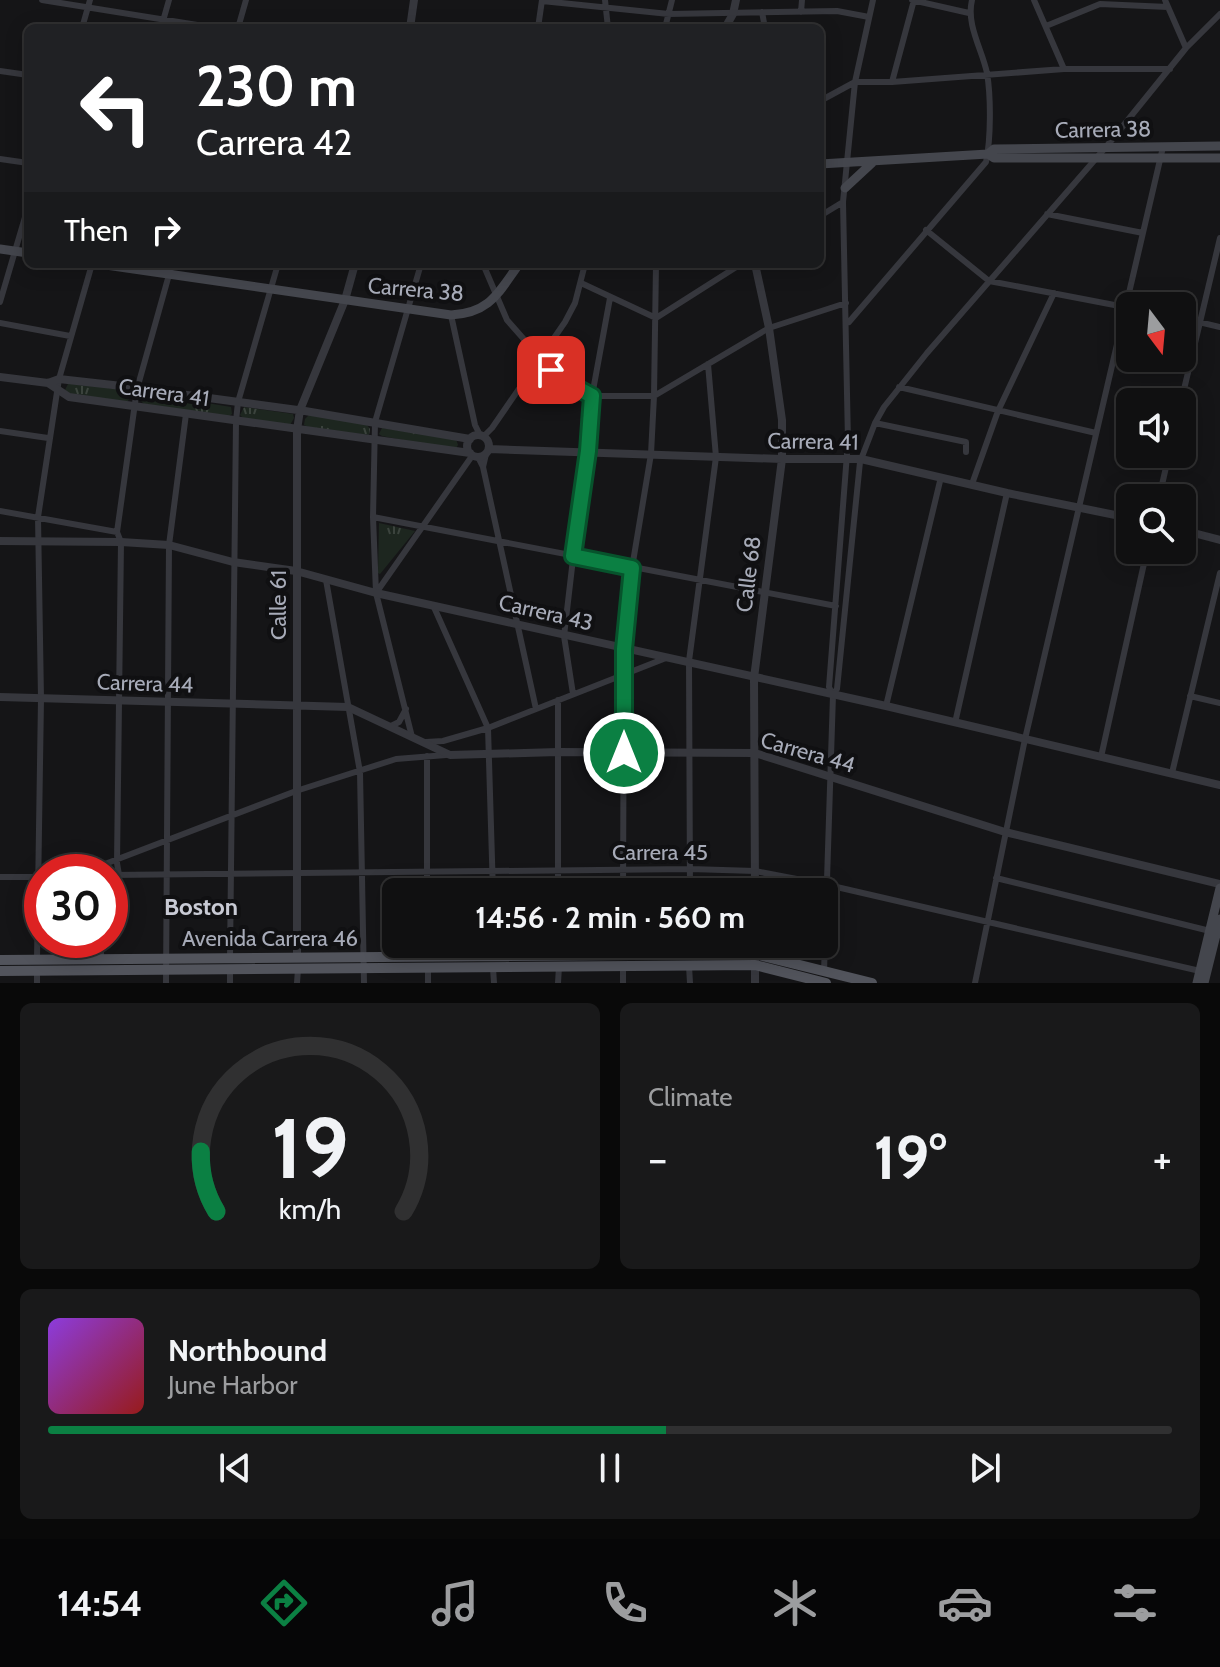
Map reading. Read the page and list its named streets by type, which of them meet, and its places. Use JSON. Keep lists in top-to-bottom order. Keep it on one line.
{"streets":{"main road":["Carrera 38","Avenida Carrera 46"],"street":["Carrera 41","Calle 68","Calle 61","Carrera 43","Carrera 44","Carrera 45"]},"crossings":[["Carrera 38","Calle 61"],["Carrera 41","Calle 68"],["Carrera 41","Calle 61"],["Calle 68","Carrera 43"],["Calle 68","Carrera 44"],["Calle 68","Carrera 45"],["Calle 61","Carrera 43"],["Calle 61","Carrera 44"],["Calle 61","Carrera 45"],["Calle 61","Avenida Carrera 46"]],"districts":["Boston"],"north":"bottom","page":{"turn":["230 m","Carrera 42"],"then":"Then","limit":"30","trip":"14:56 · 2 min · 560 m","tile":"Climate","heat":["−","19°","+"],"song":["Northbound","June Harbor"],"tabs":"14:54","gauge":["19","km/h"]}}
